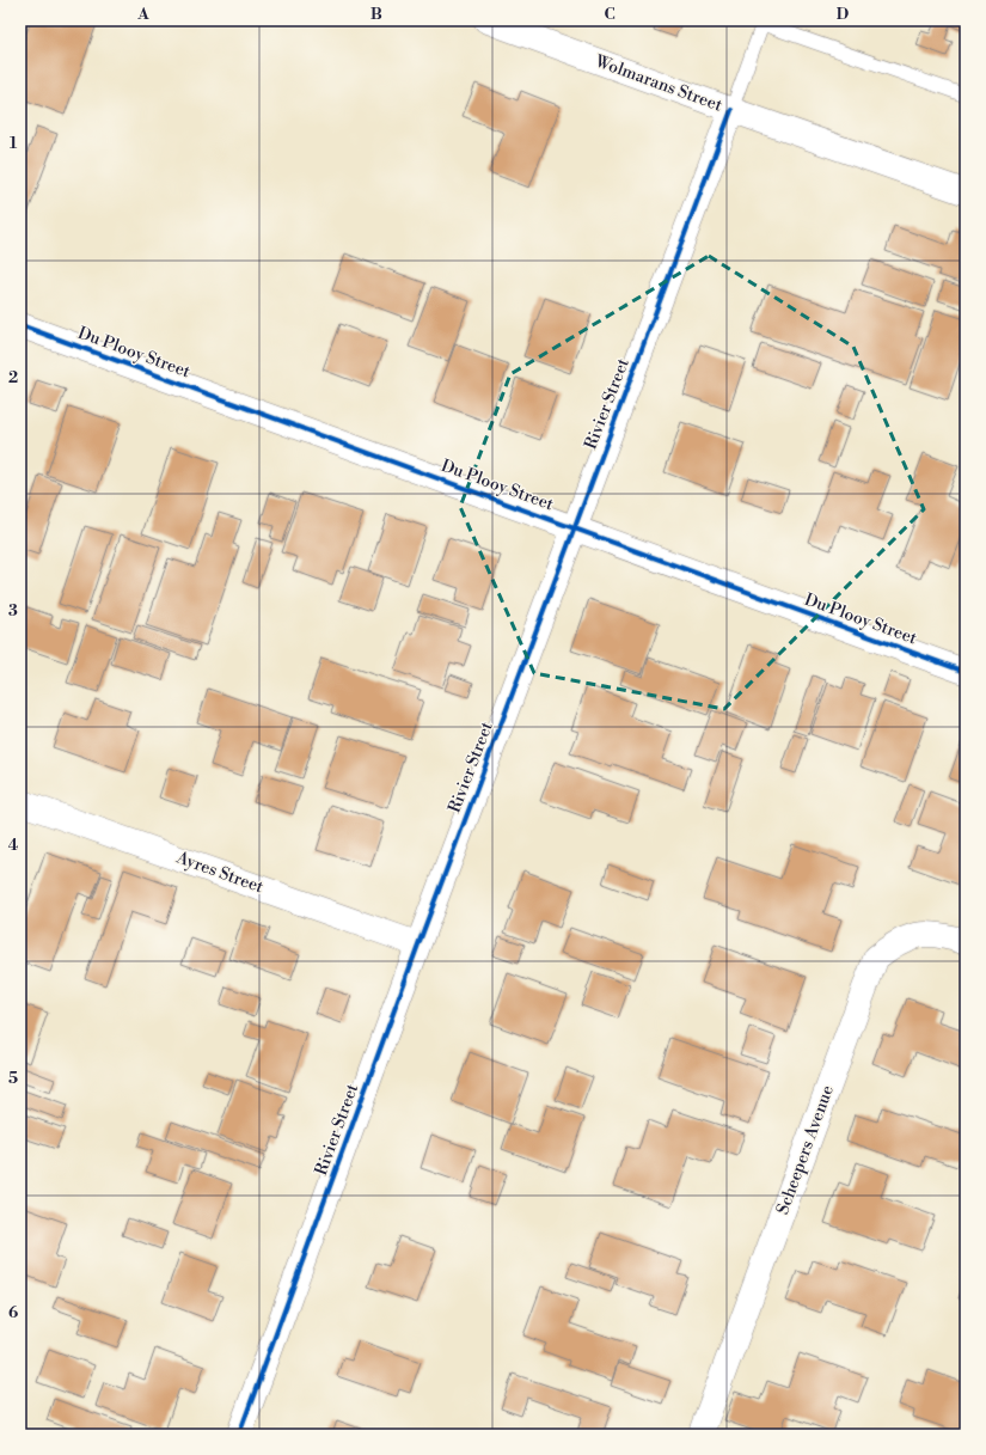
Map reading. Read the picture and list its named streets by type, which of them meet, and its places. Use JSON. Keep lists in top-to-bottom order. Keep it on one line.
{"streets":{"street":["Wolmarans Street","Du Plooy Street","Rivier Street","Ayres Street","Scheepers Avenue"]},"crossings":[["Wolmarans Street","Rivier Street"],["Du Plooy Street","Rivier Street"],["Rivier Street","Ayres Street"]],"grid":{"columns":["A","B","C","D"],"rows":["1","2","3","4","5","6"]}}
